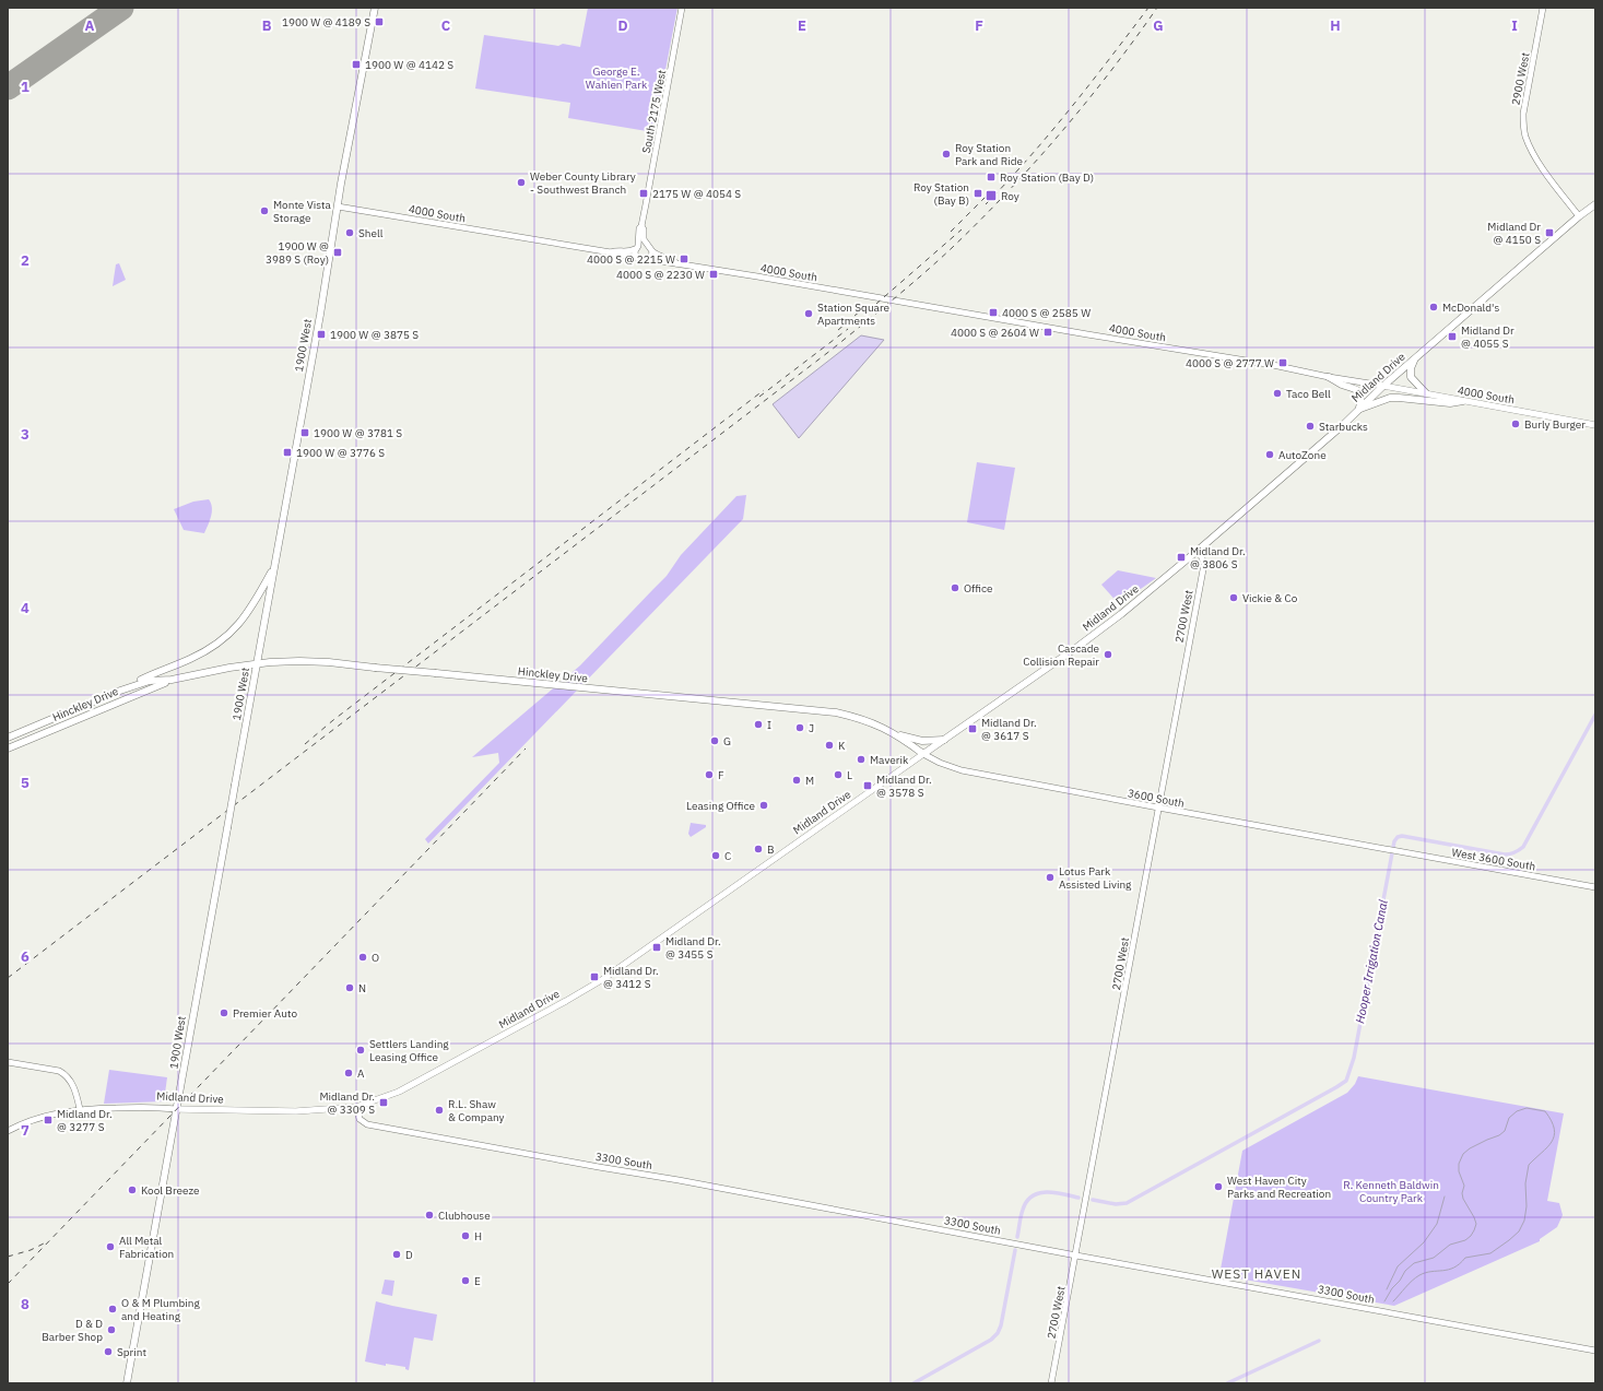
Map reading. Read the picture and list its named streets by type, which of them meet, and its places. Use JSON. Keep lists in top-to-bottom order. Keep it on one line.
{"streets":{"main road":["4000 South","1900 West","Midland Drive","Hinckley Drive"],"street":["2900 West","South 2175 West","2700 West","3600 South","West 3600 South","3300 South"]},"crossings":[["2900 West","Midland Drive"],["South 2175 West","4000 South"],["4000 South","1900 West"],["4000 South","Midland Drive"],["1900 West","Midland Drive"],["1900 West","Hinckley Drive"],["Midland Drive","2700 West"],["Midland Drive","Hinckley Drive"],["Midland Drive","3600 South"],["Midland Drive","3300 South"],["2700 West","3600 South"],["2700 West","3300 South"],["Hinckley Drive","3600 South"],["3600 South","West 3600 South"]],"districts":["WEST HAVEN"],"water":["Hooper Irrigation Canal"],"parks":["George E. Wahlen Park","R. Kenneth Baldwin Country Park"],"places":{"transit":["1900 W @ 4189 S","1900 W @ 4142 S","Roy Station (Bay D)","2175 W @ 4054 S","Roy Station (Bay B)","Roy","Midland Dr @ 4150 S","1900 W @ 3989 S (Roy)","4000 S @ 2215 W","4000 S @ 2230 W","4000 S @ 2585 W","4000 S @ 2604 W","1900 W @ 3875 S","Midland Dr @ 4055 S","4000 S @ 2777 W","1900 W @ 3781 S","1900 W @ 3776 S","Midland Dr. @ 3806 S","Midland Dr. @ 3617 S","Midland Dr. @ 3578 S","Midland Dr. @ 3455 S","Midland Dr. @ 3412 S","Midland Dr. @ 3309 S","Midland Dr. @ 3277 S"],"other":["Roy Station Park and Ride","Weber County Library - Southwest Branch","Monte Vista Storage","Shell","McDonald's","Station Square Apartments","Taco Bell","Burly Burger","Starbucks","AutoZone","Office","Vickie & Co","Cascade Collision Repair","I","J","G","K","Maverik","F","L","M","Leasing Office","B","C","Lotus Park Assisted Living","O","N","Premier Auto","Settlers Landing Leasing Office","A","R.L. Shaw & Company","West Haven City Parks and Recreation","Kool Breeze","Clubhouse","H","All Metal Fabrication","D","E","O & M Plumbing and Heating","D & D Barber Shop","Sprint"]},"grid":{"columns":["A","B","C","D","E","F","G","H","I"],"rows":["1","2","3","4","5","6","7","8"]}}
